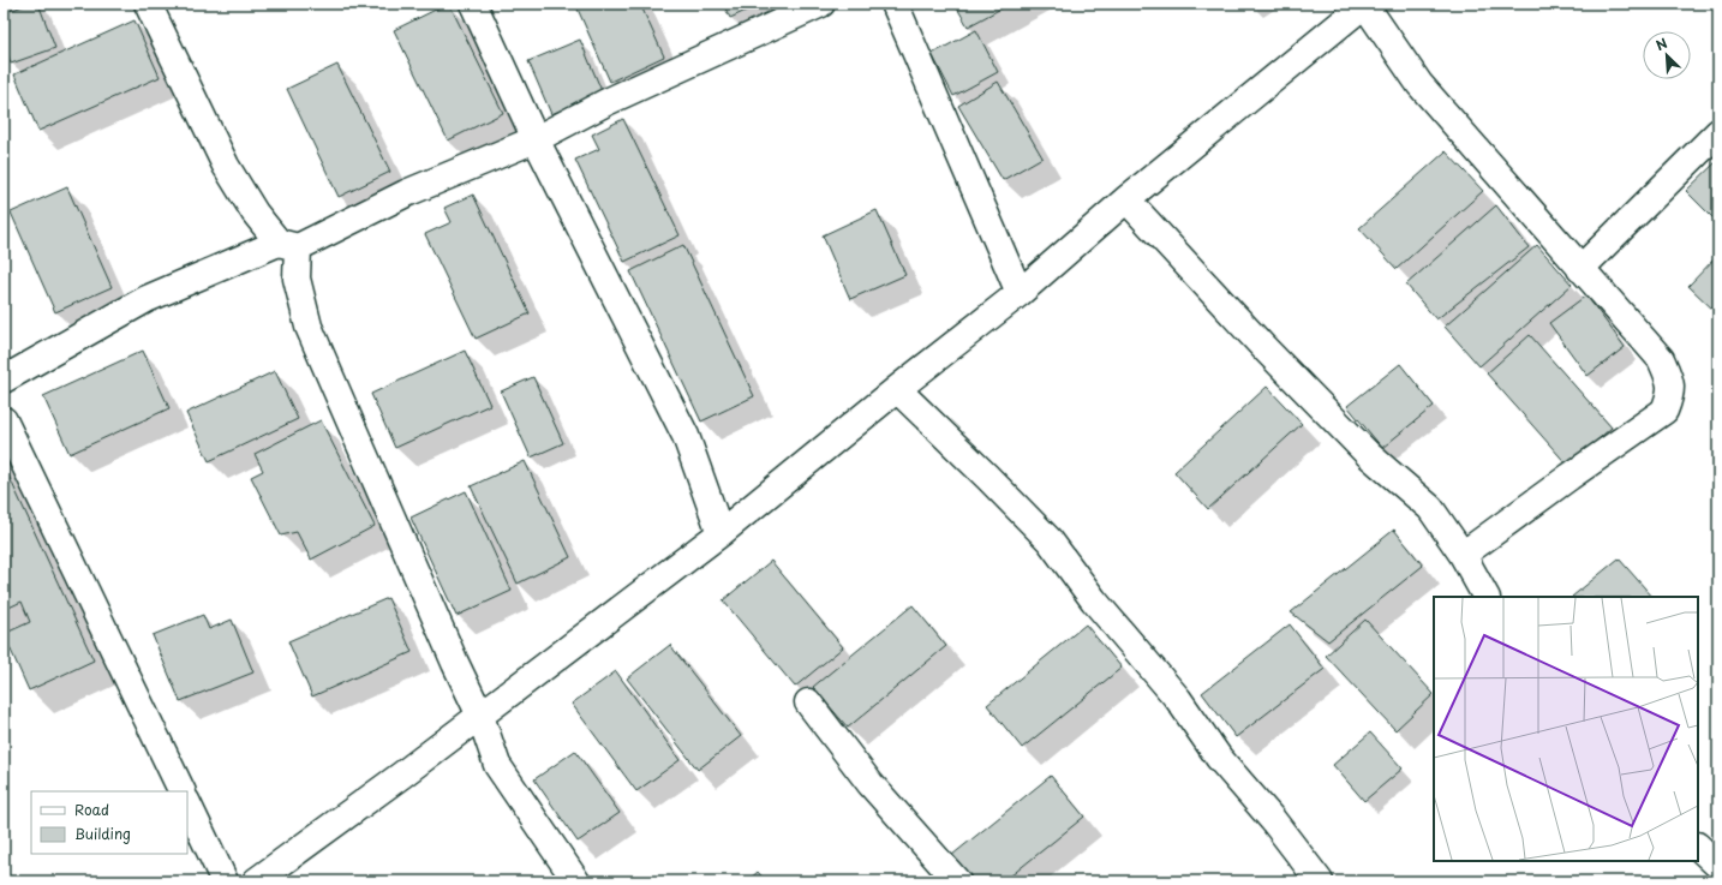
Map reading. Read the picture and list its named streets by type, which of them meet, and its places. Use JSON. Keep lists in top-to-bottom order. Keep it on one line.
{"legend":["Road","Building"],"north":"top left"}
